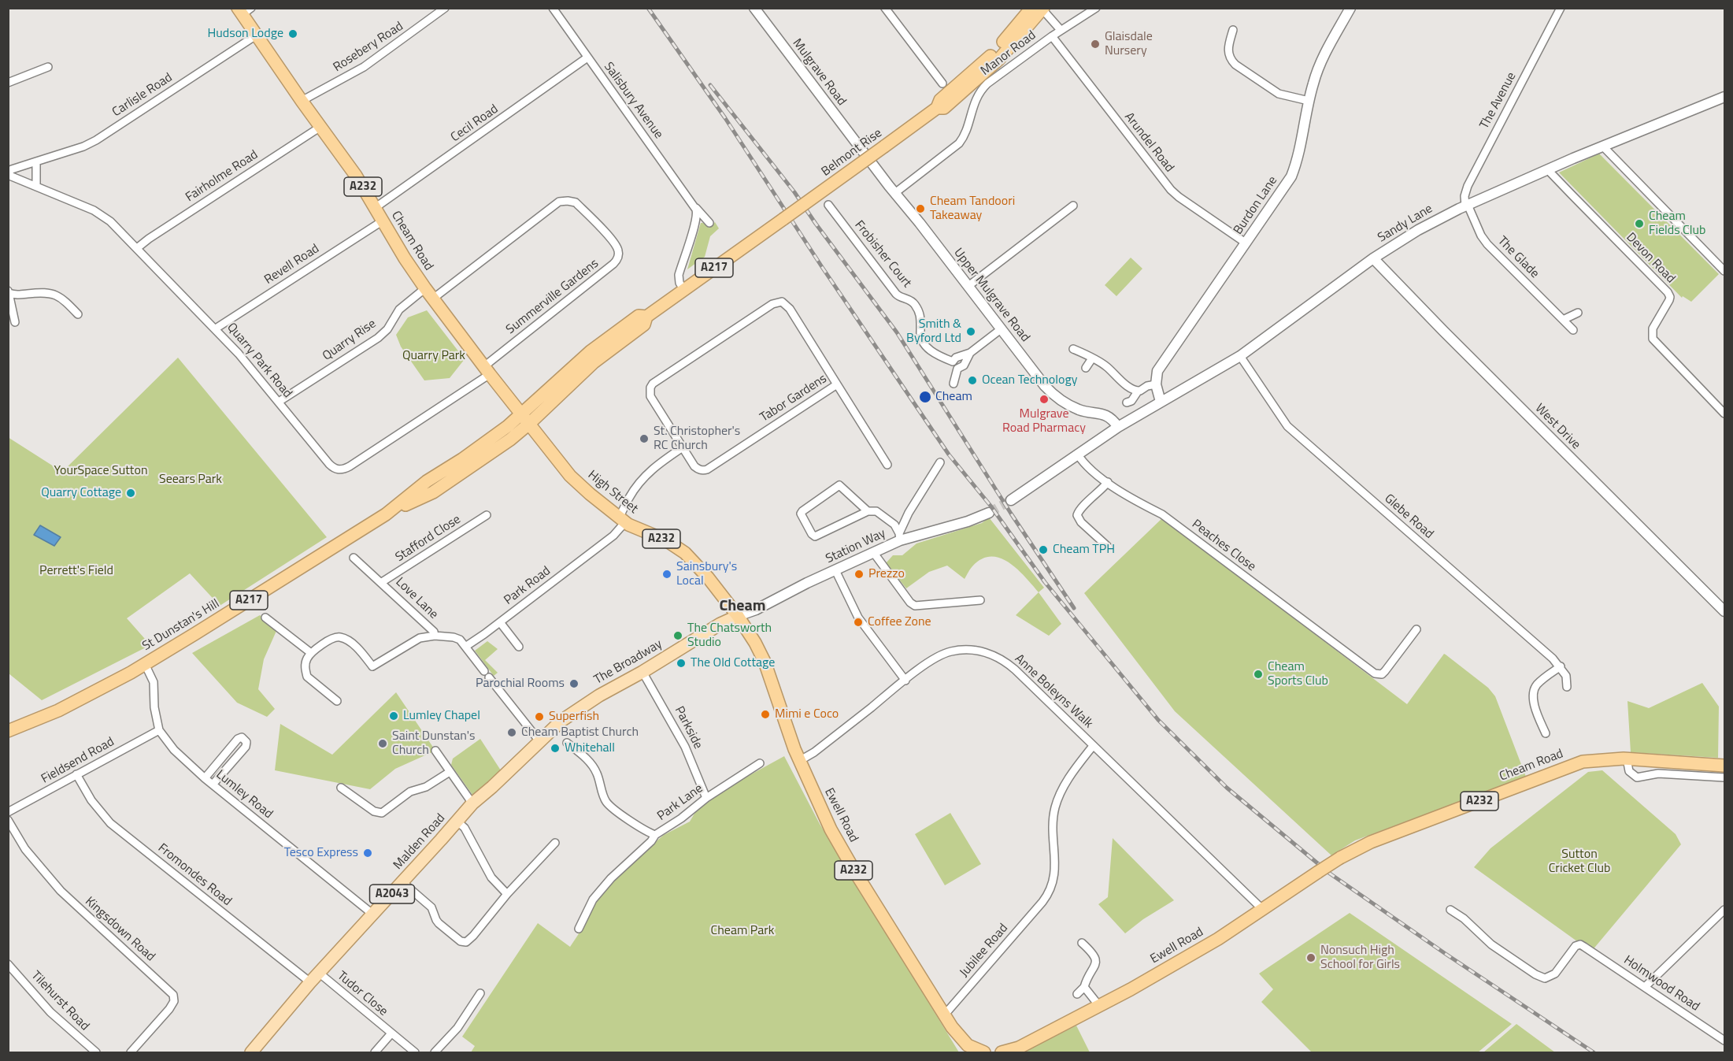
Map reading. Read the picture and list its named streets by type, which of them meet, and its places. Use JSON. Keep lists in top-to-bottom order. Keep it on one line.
{"streets":{"highway":["Belmont Rise","A232","Cheam Road","A217","High Street","St Dunstan's Hill","Ewell Road"],"main road":["The Broadway","Malden Road","A2043"],"street":["Rosebery Road","Manor Road","Mulgrave Road","Carlisle Road","Salisbury Avenue","The Avenue","Cecil Road","Arundel Road","Fairholme Road","Burdon Lane","Sandy Lane","Frobisher Court","The Glade","Devon Road","Revell Road","Upper Mulgrave Road","Summerville Gardens","Quarry Rise","Quarry Park Road","Tabor Gardens","West Drive","Glebe Road","Stafford Close","Peaches Close","Station Way","Park Road","Love Lane","Anne Boleyns Walk","Parkside","Fieldsend Road","Lumley Road","Park Lane","Fromondes Road","Kingsdown Road","Jubilee Road","Holmwood Road","Tudor Close","Tilehurst Road"]},"crossings":[["Rosebery Road","Cheam Road"],["Manor Road","Arundel Road"],["Manor Road","Upper Mulgrave Road"],["Mulgrave Road","Upper Mulgrave Road"],["Carlisle Road","Cheam Road"],["Carlisle Road","Quarry Park Road"],["Salisbury Avenue","Cecil Road"],["The Avenue","Sandy Lane"],["The Avenue","The Glade"],["Cecil Road","Cheam Road"],["Arundel Road","Burdon Lane"],["Belmont Rise","A217"],["Fairholme Road","Cheam Road"],["Fairholme Road","Quarry Park Road"],["Sandy Lane","The Glade"],["Sandy Lane","Devon Road"],["Sandy Lane","Upper Mulgrave Road"],["Sandy Lane","West Drive"],["Sandy Lane","Glebe Road"],["Cheam Road","Revell Road"],["Cheam Road","A217"],["Cheam Road","Summerville Gardens"],["Cheam Road","Quarry Rise"],["Cheam Road","Quarry Park Road"],["Cheam Road","High Street"],["Cheam Road","St Dunstan's Hill"],["Cheam Road","Anne Boleyns Walk"],["Cheam Road","Ewell Road"],["Revell Road","Quarry Park Road"],["A217","High Street"],["A217","St Dunstan's Hill"],["Summerville Gardens","Quarry Park Road"],["Quarry Rise","Quarry Park Road"],["Tabor Gardens","Park Road"],["High Street","Station Way"],["High Street","Park Road"],["High Street","St Dunstan's Hill"],["High Street","The Broadway"],["High Street","Ewell Road"],["Stafford Close","Love Lane"],["Station Way","The Broadway"],["Station Way","Ewell Road"],["Park Road","Love Lane"],["St Dunstan's Hill","Lumley Road"],["The Broadway","Parkside"],["The Broadway","Ewell Road"],["The Broadway","Malden Road"],["Anne Boleyns Walk","Ewell Road"],["Anne Boleyns Walk","Jubilee Road"],["Parkside","Park Lane"],["Fieldsend Road","Lumley Road"],["Fieldsend Road","Fromondes Road"],["Lumley Road","Malden Road"],["Ewell Road","Jubilee Road"],["Malden Road","Fromondes Road"],["Malden Road","Tudor Close"]],"districts":["Cheam"],"parks":["Quarry Park","YourSpace Sutton","Seears Park","Perrett's Field","Sutton Cricket Club","Cheam Park"],"places":["Hudson Lodge","Glaisdale Nursery","Cheam Tandoori Takeaway","Cheam Fields Club","Smith & Byford Ltd","Ocean Technology","Cheam","Mulgrave Road Pharmacy","St. Christopher's RC Church","Quarry Cottage","Cheam TPH","Sainsbury's Local","Prezzo","Coffee Zone","The Chatsworth Studio","The Old Cottage","Cheam Sports Club","Parochial Rooms","Mimi e Coco","Lumley Chapel","Superfish","Cheam Baptist Church","Saint Dunstan's Church","Whitehall","Tesco Express","Nonsuch High School for Girls"]}
